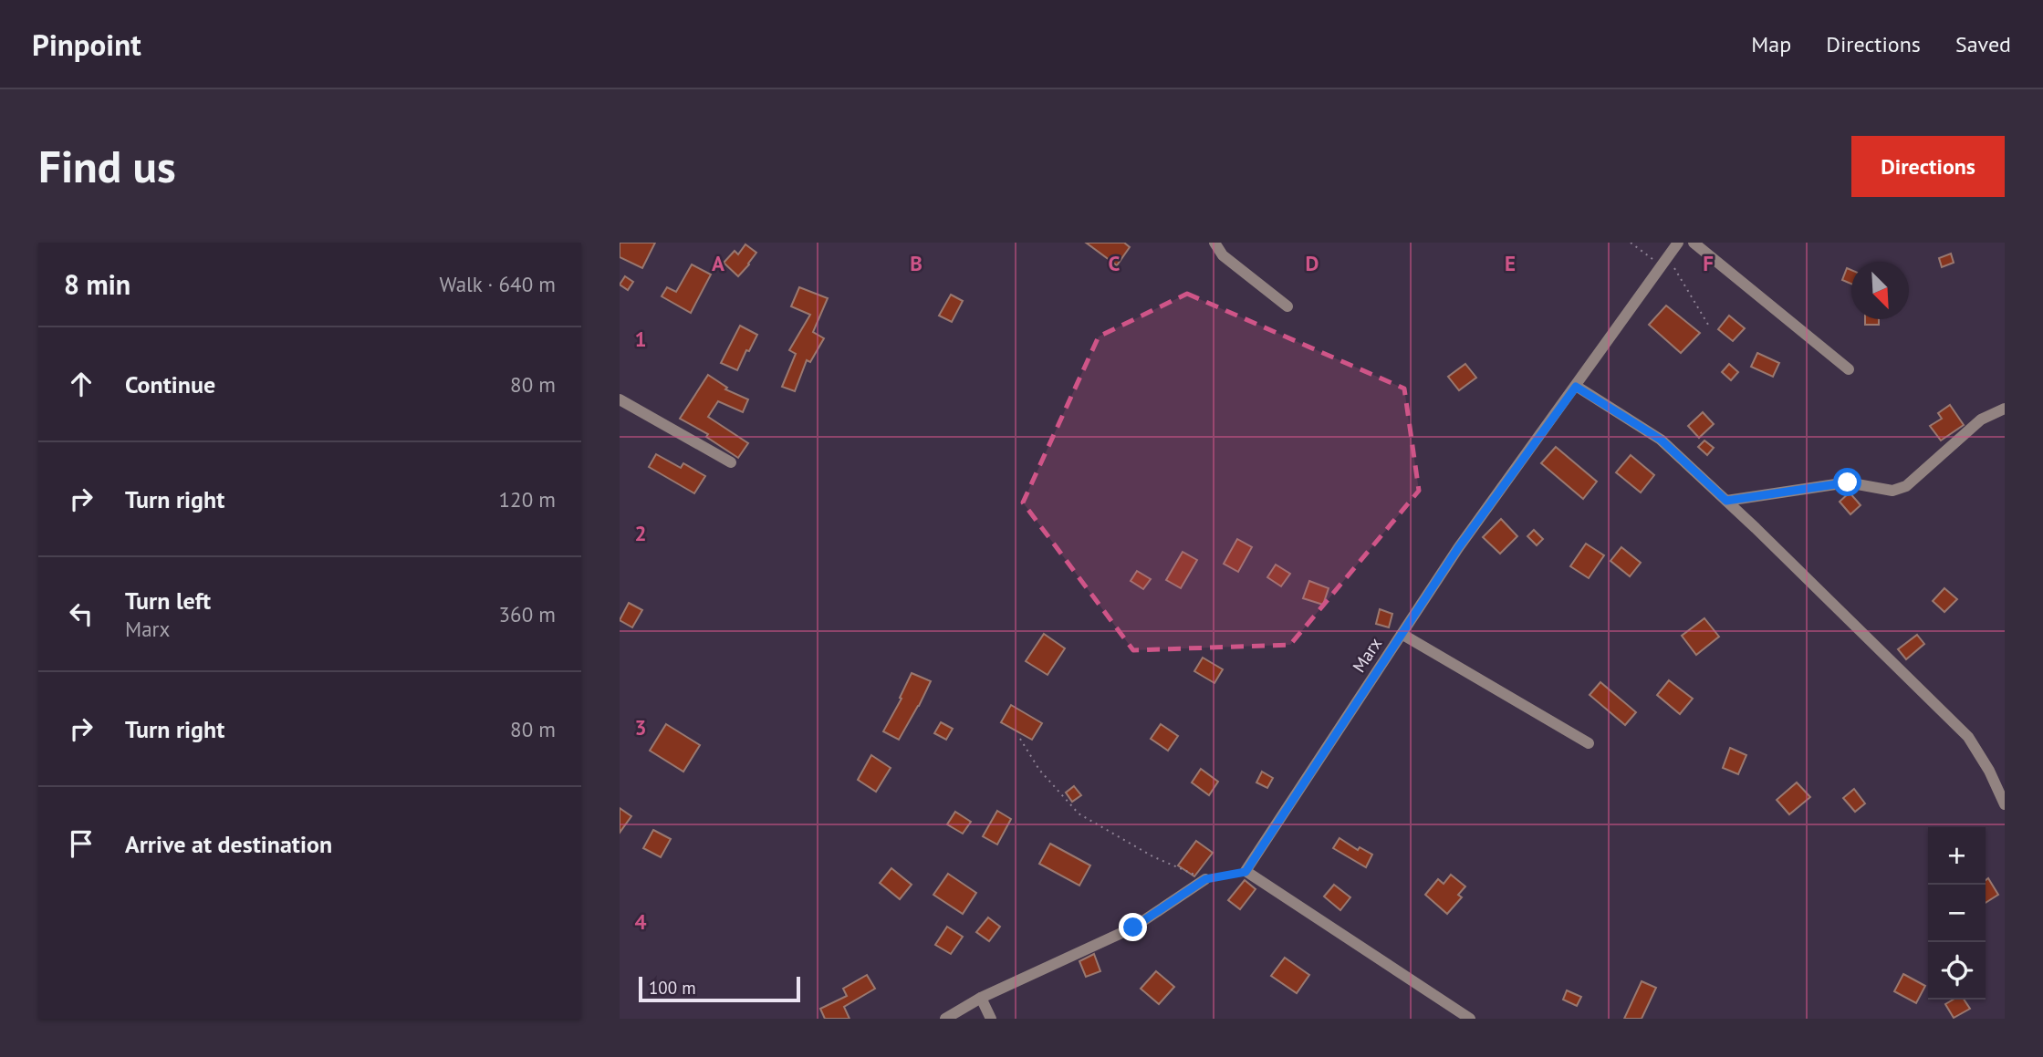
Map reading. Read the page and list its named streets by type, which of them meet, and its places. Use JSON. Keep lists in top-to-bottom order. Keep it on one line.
{"streets":{"street":["Marx"]},"scale_bar":"100 m","north":"bottom right","page":{"header":"Pinpoint","nav":["Map","Directions","Saved"],"buttons":"Directions","title":"Find us","heading":["8 min","Walk · 640 m"],"list":[["Continue","80 m"],["Turn right","120 m"],["Turn left","Marx","360 m"],["Turn right","80 m"],"Arrive at destination"],"map_buttons":["+","−"],"scale":"100 m"},"grid":{"columns":["A","B","C","D","E","F"],"rows":["1","2","3","4"]}}
